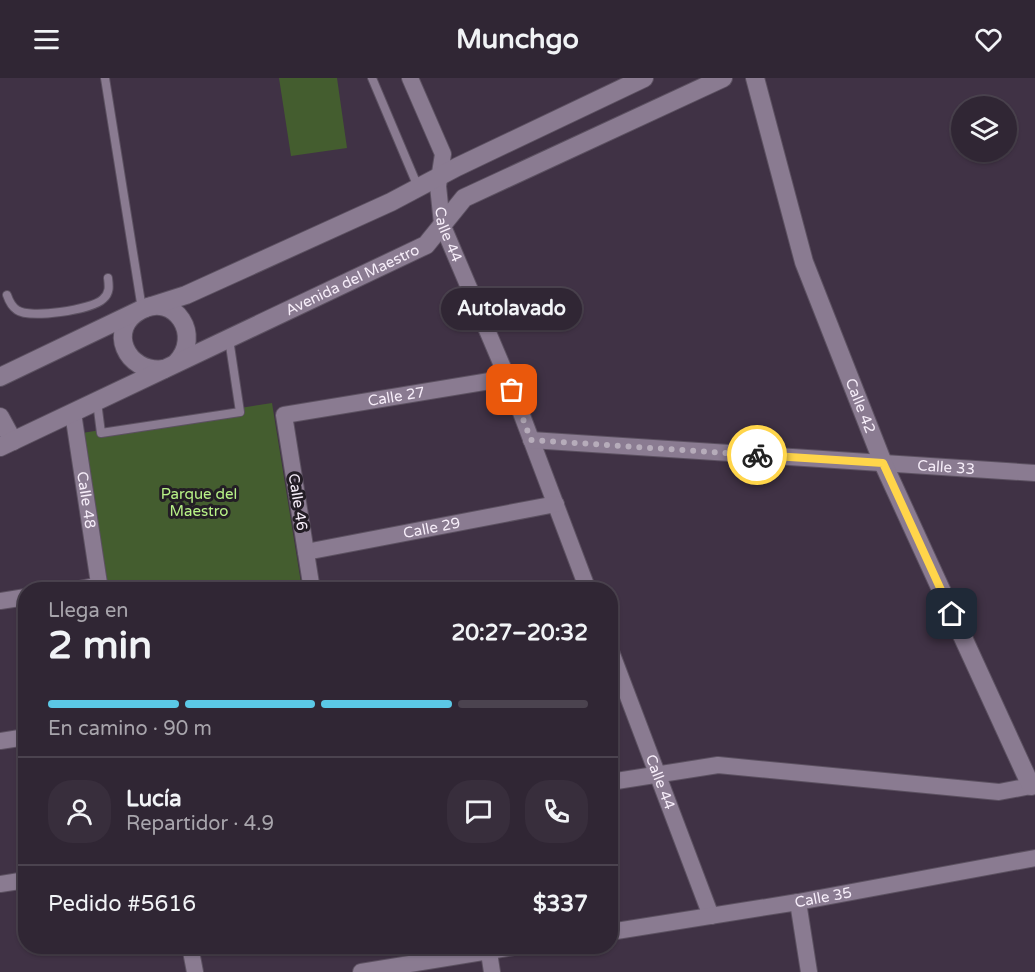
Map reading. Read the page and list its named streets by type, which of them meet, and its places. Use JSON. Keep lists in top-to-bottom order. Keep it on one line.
{"streets":{"street":["Calle 44","Avenida del Maestro","Calle 27","Calle 42","Calle 33","Calle 48","Calle 46","Calle 29","Calle 35"]},"crossings":[["Calle 44","Avenida del Maestro"],["Calle 44","Calle 27"],["Calle 44","Calle 33"],["Calle 44","Calle 29"],["Calle 44","Calle 35"],["Avenida del Maestro","Calle 48"],["Calle 27","Calle 46"],["Calle 42","Calle 33"],["Calle 46","Calle 29"]],"parks":["Parque del Maestro"],"places":["Autolavado"],"page":{"header":"Munchgo","bubble":"Autolavado","heading":["2 min","Llega en","20:27–20:32"],"panel":["Lucía","Repartidor · 4.9","Pedido #5616","$337"],"bar":"En camino · 90 m"}}
